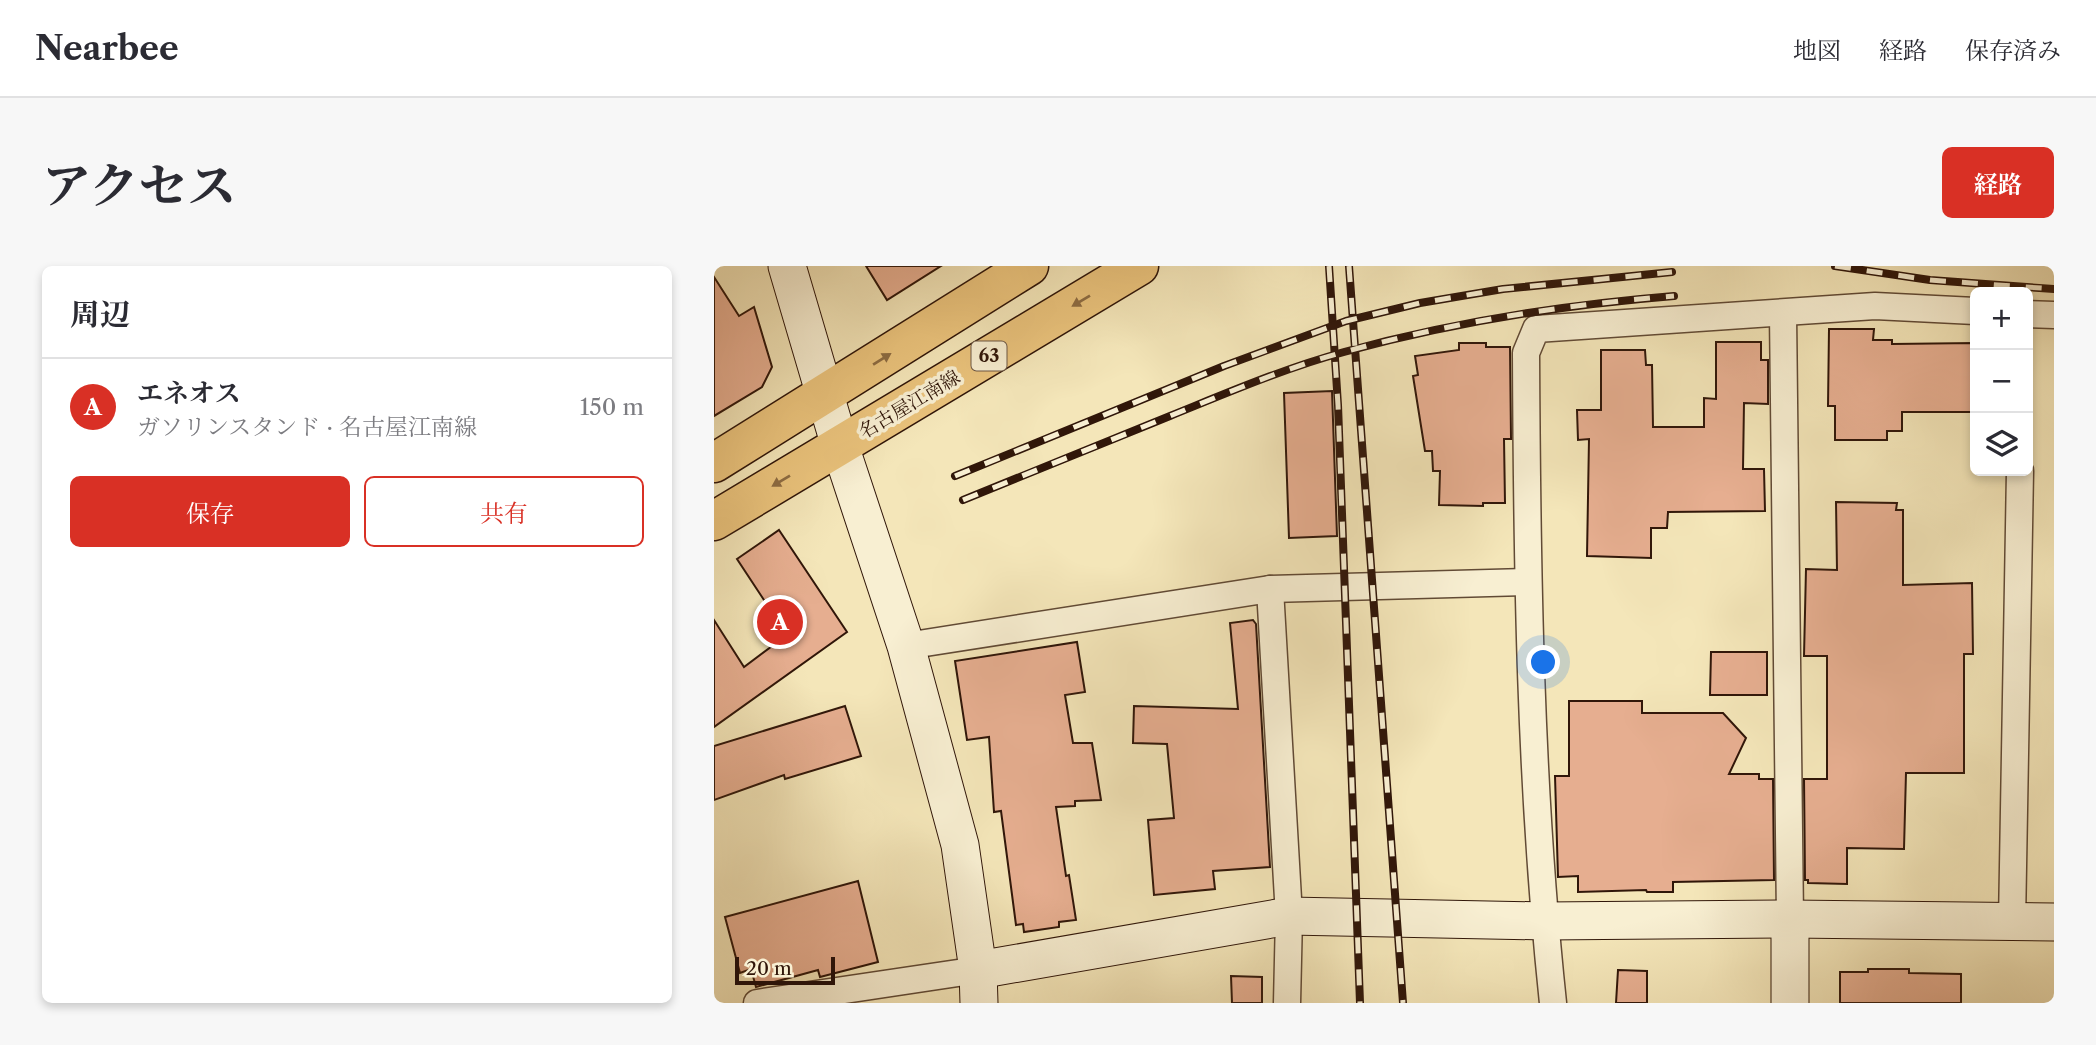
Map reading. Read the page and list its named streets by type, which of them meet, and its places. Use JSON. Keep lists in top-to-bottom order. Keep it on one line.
{"streets":{"main road":["63","名古屋江南線"]},"scale_bar":"20 m","page":{"header":"Nearbee","nav":["地図","経路","保存済み"],"title":"アクセス","buttons":["経路",["保存","共有"]],"heading":"周辺","map_buttons":["+","−"],"list":[{"mark":"A","name":"エネオス","note":"ガソリンスタンド · 名古屋江南線","value":"150 m"}],"pins":"A","scale":"20 m"}}
